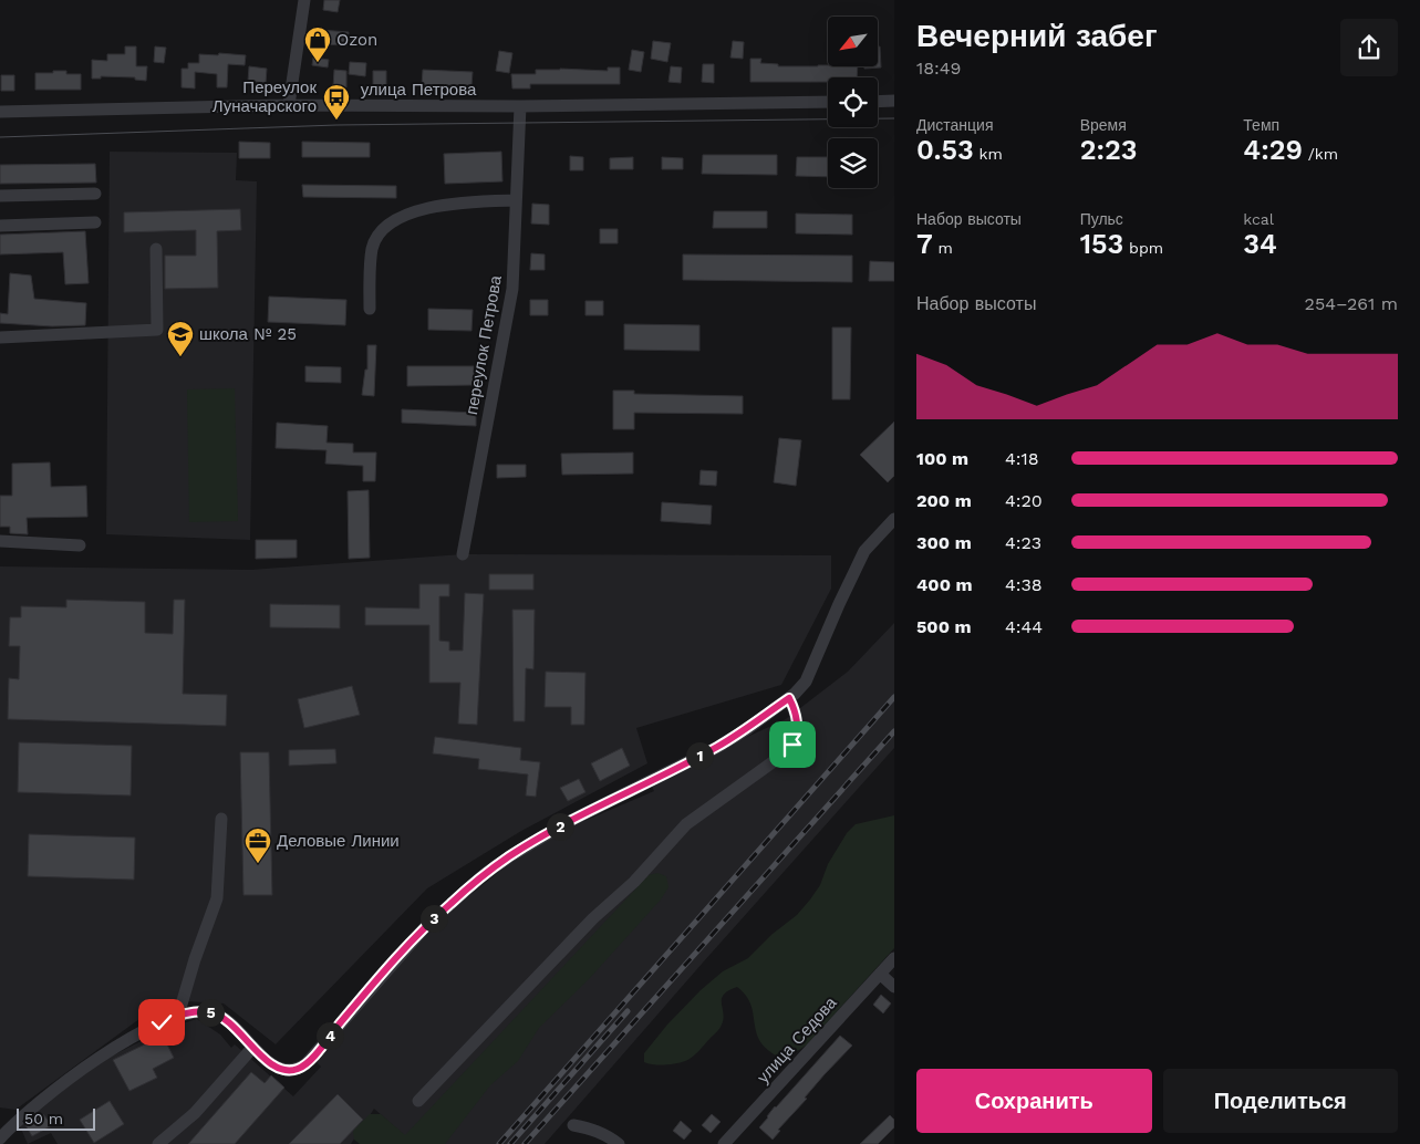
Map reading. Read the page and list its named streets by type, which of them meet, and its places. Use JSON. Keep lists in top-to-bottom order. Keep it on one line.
{"streets":{"street":["улица Петрова","переулок Петрова","улица Седова"]},"crossings":[["улица Петрова","переулок Петрова"]],"places":{"shop":["Ozon"],"bus stop":["Переулок Луначарского"],"school or university":["школа № 25"],"office":["Деловые Линии"]},"scale_bar":"50 m","north":"bottom left","page":{"heading":["Вечерний забег","18:49"],"stats":[["Дистанция","0.53 km"],["Время","2:23"],["Темп","4:29 /km"],["Набор высоты","7 m"],["Пульс","153 bpm"],["kcal","34"]],"chart":["Набор высоты","254–261 m"],"list":[{"name":"100 m","note":"4:18"},{"name":"200 m","note":"4:20"},{"name":"300 m","note":"4:23"},{"name":"400 m","note":"4:38"},{"name":"500 m","note":"4:44"}],"pins":["1","2","3","5","4"],"buttons":["Сохранить","Поделиться"],"scale":"50 m"}}
